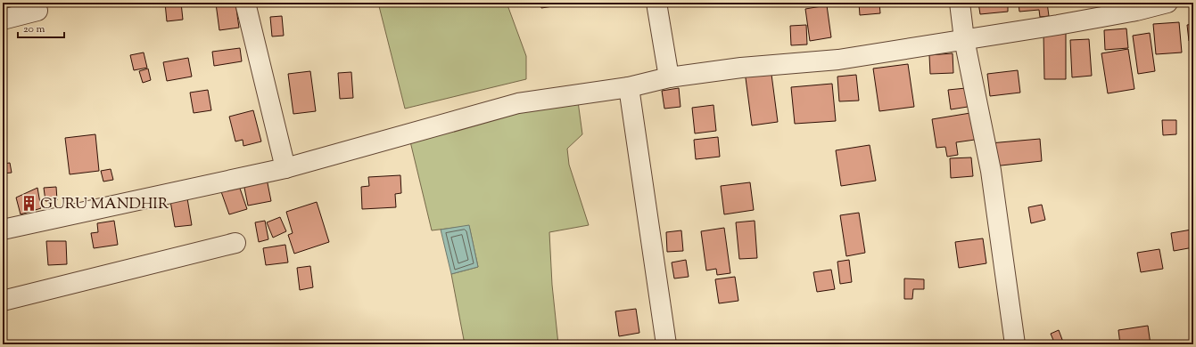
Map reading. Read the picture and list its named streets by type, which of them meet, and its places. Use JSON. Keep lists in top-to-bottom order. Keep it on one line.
{"places":{"building":["GURU MANDHIR"]},"scale_bar":"20 m"}
